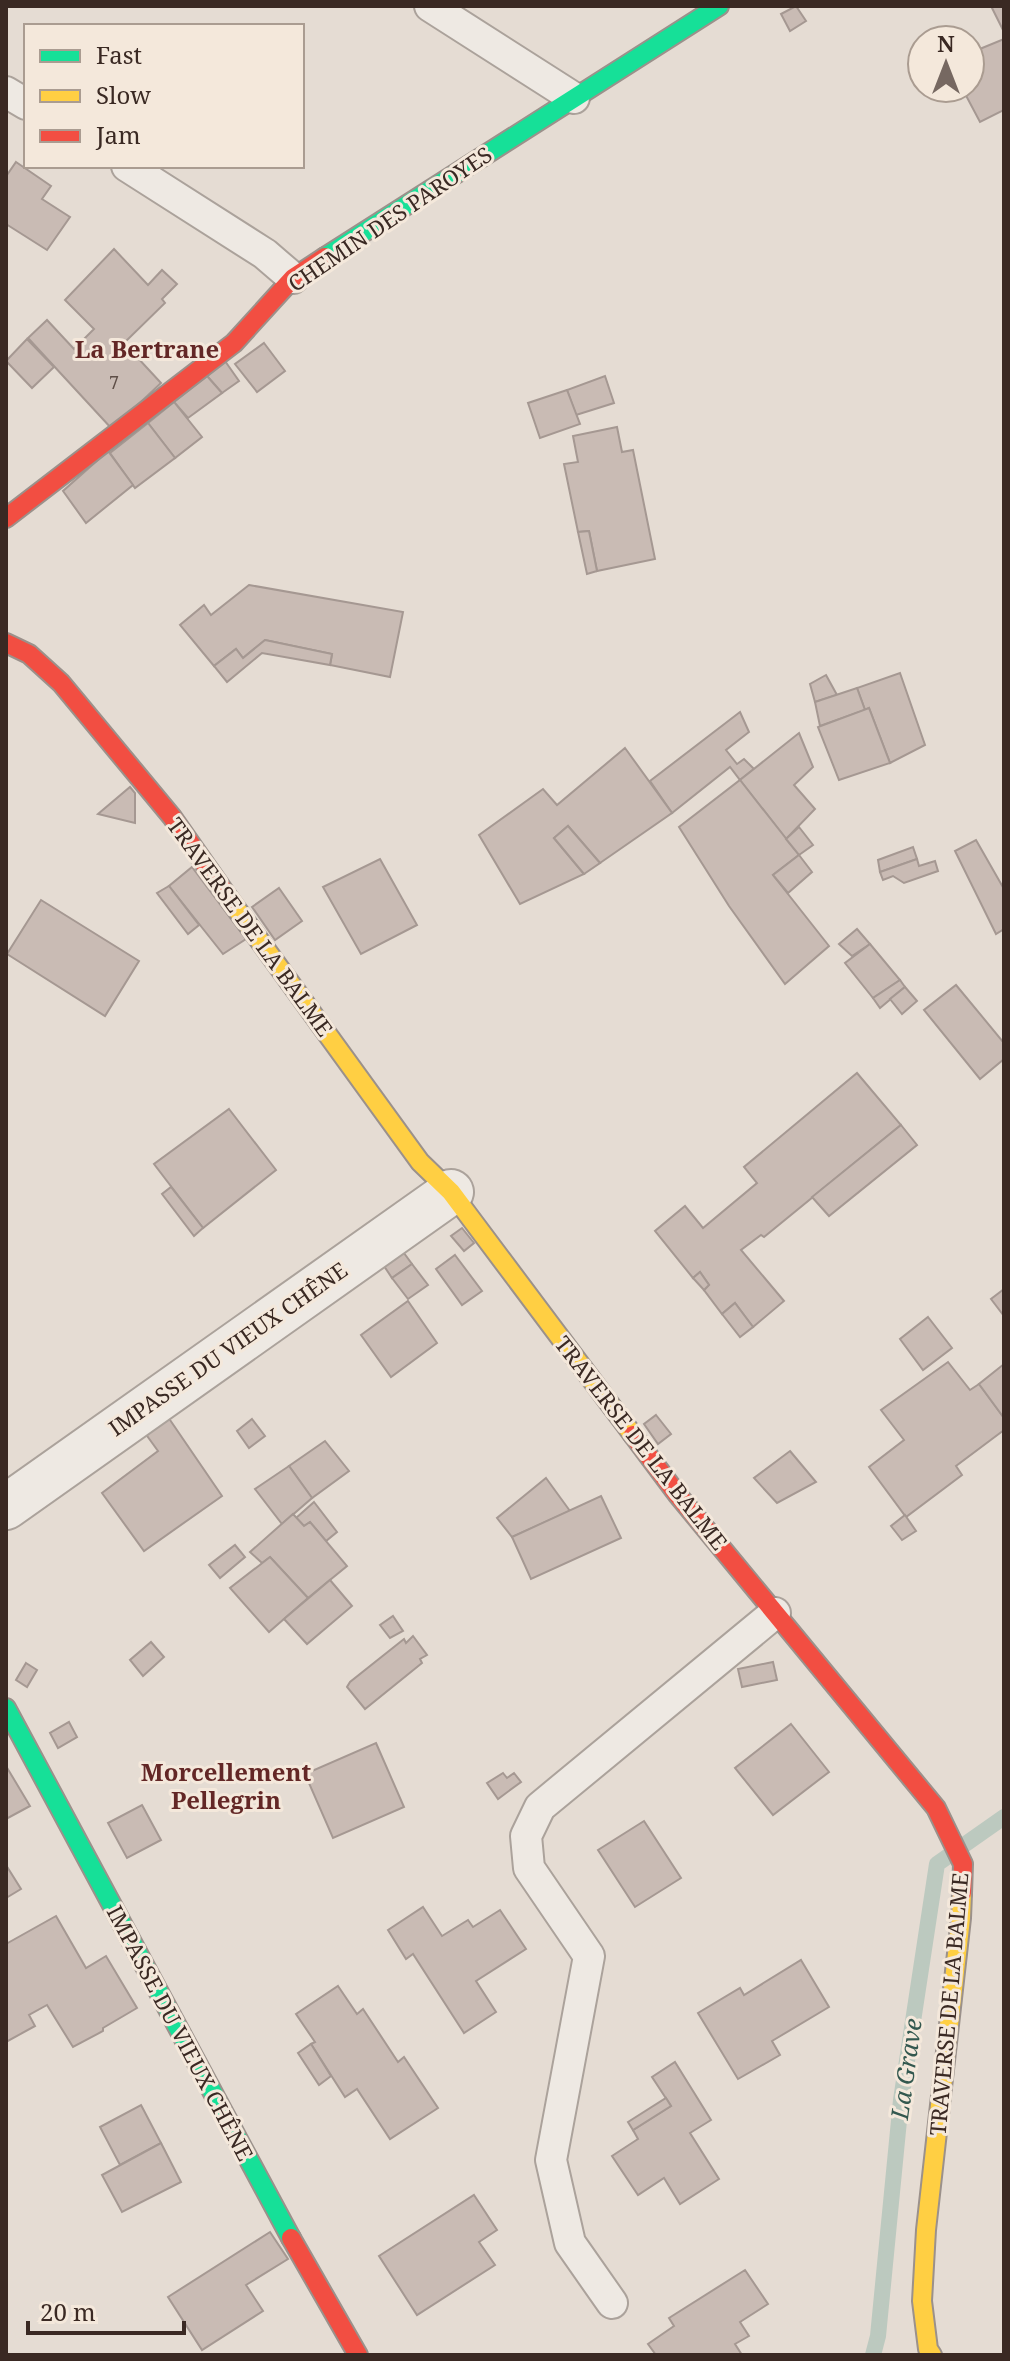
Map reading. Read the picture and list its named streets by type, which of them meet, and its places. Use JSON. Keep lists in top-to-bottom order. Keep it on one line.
{"streets":{"street":["CHEMIN DES PAROYES","TRAVERSE DE LA BALME","IMPASSE DU VIEUX CHÊNE"]},"crossings":[["TRAVERSE DE LA BALME","IMPASSE DU VIEUX CHÊNE"]],"districts":["La Bertrane","Morcellement Pellegrin"],"water":["La Grave"],"house_numbers":["7"],"legend":["Fast","Slow","Jam"],"scale_bar":"20 m","north":"top"}
